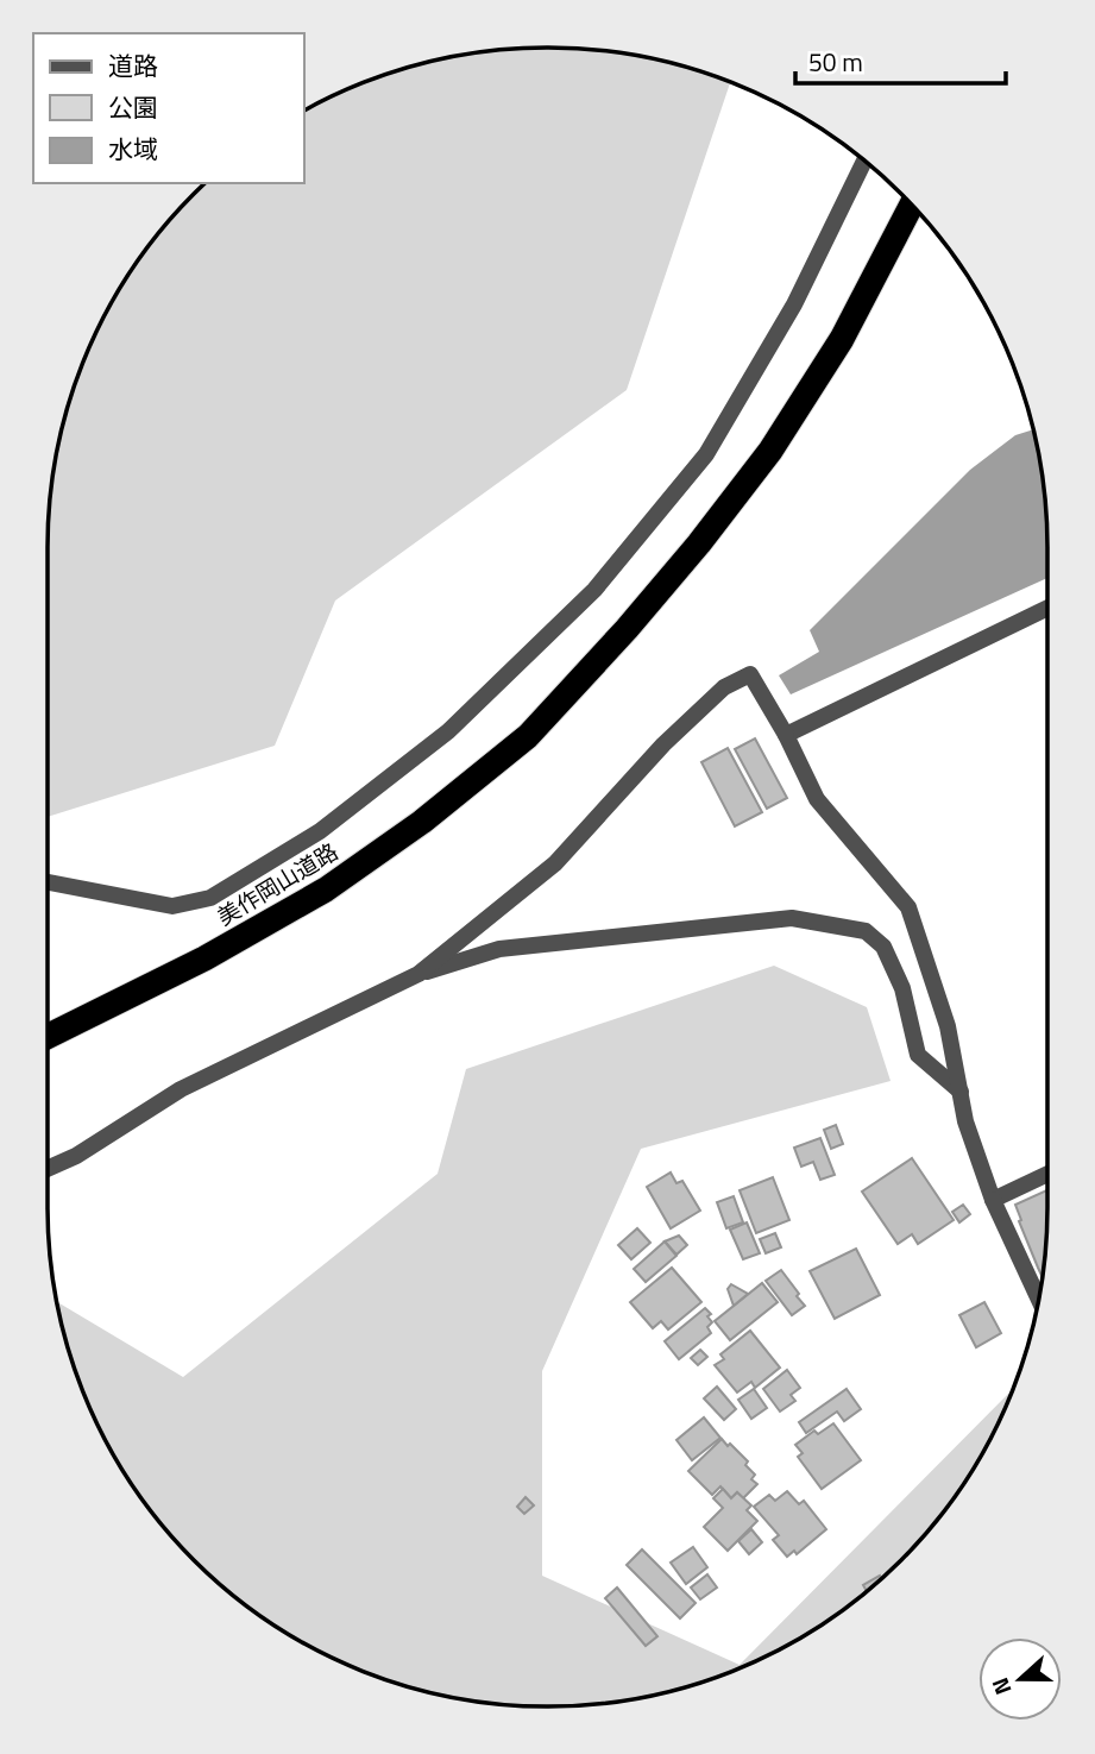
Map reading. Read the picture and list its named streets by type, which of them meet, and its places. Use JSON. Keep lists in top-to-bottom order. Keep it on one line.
{"streets":{"highway":["美作岡山道路"]},"legend":["道路","公園","水域"],"scale_bar":"50 m","north":"left"}
